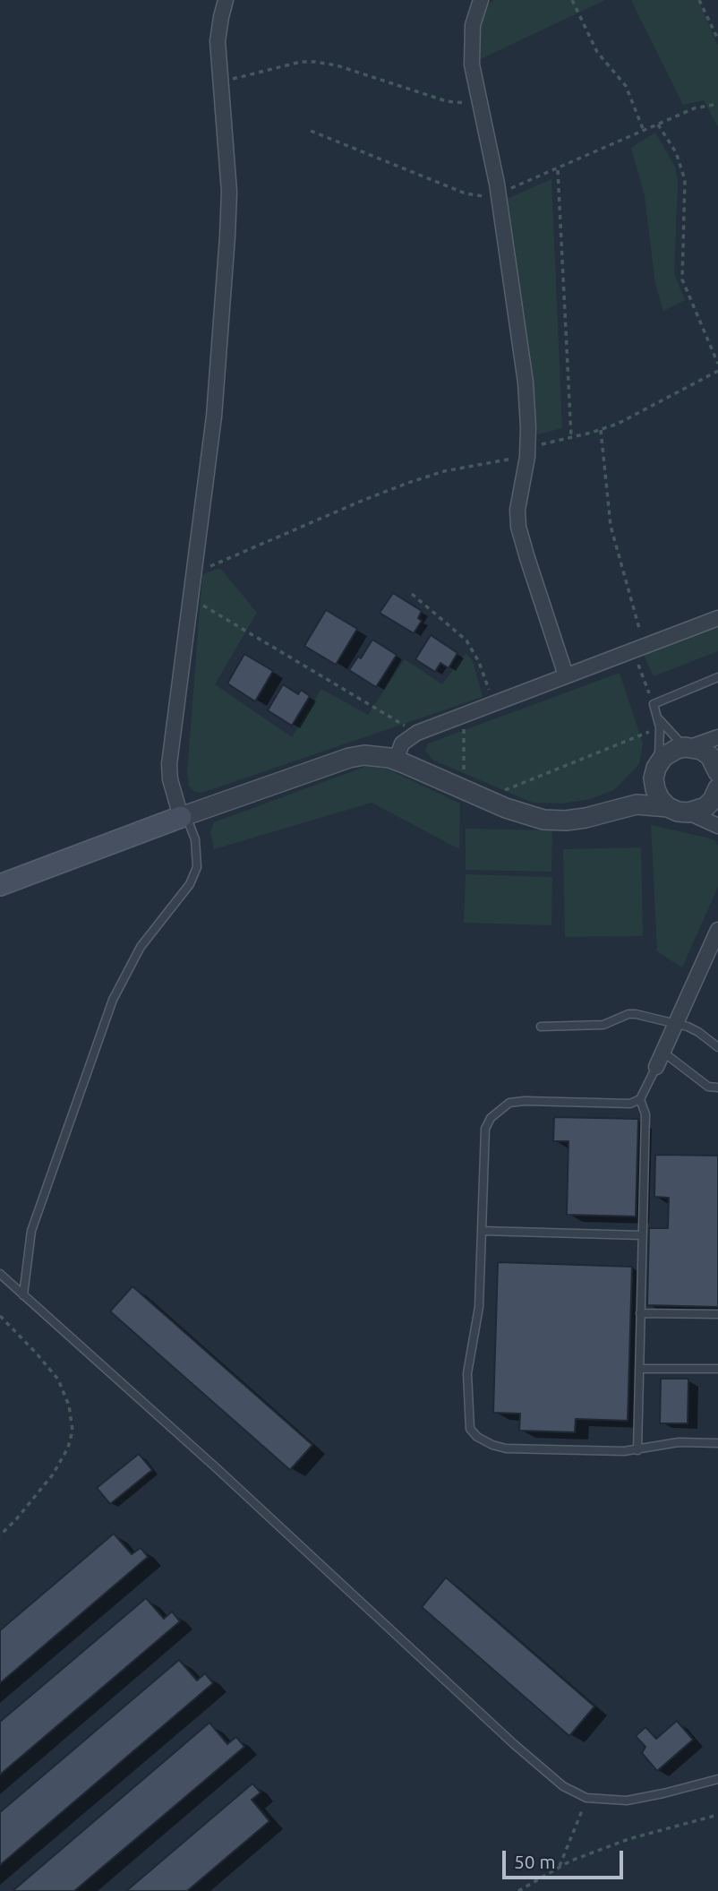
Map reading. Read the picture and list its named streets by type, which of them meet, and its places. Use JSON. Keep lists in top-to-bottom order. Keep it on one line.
{"scale_bar":"50 m"}
